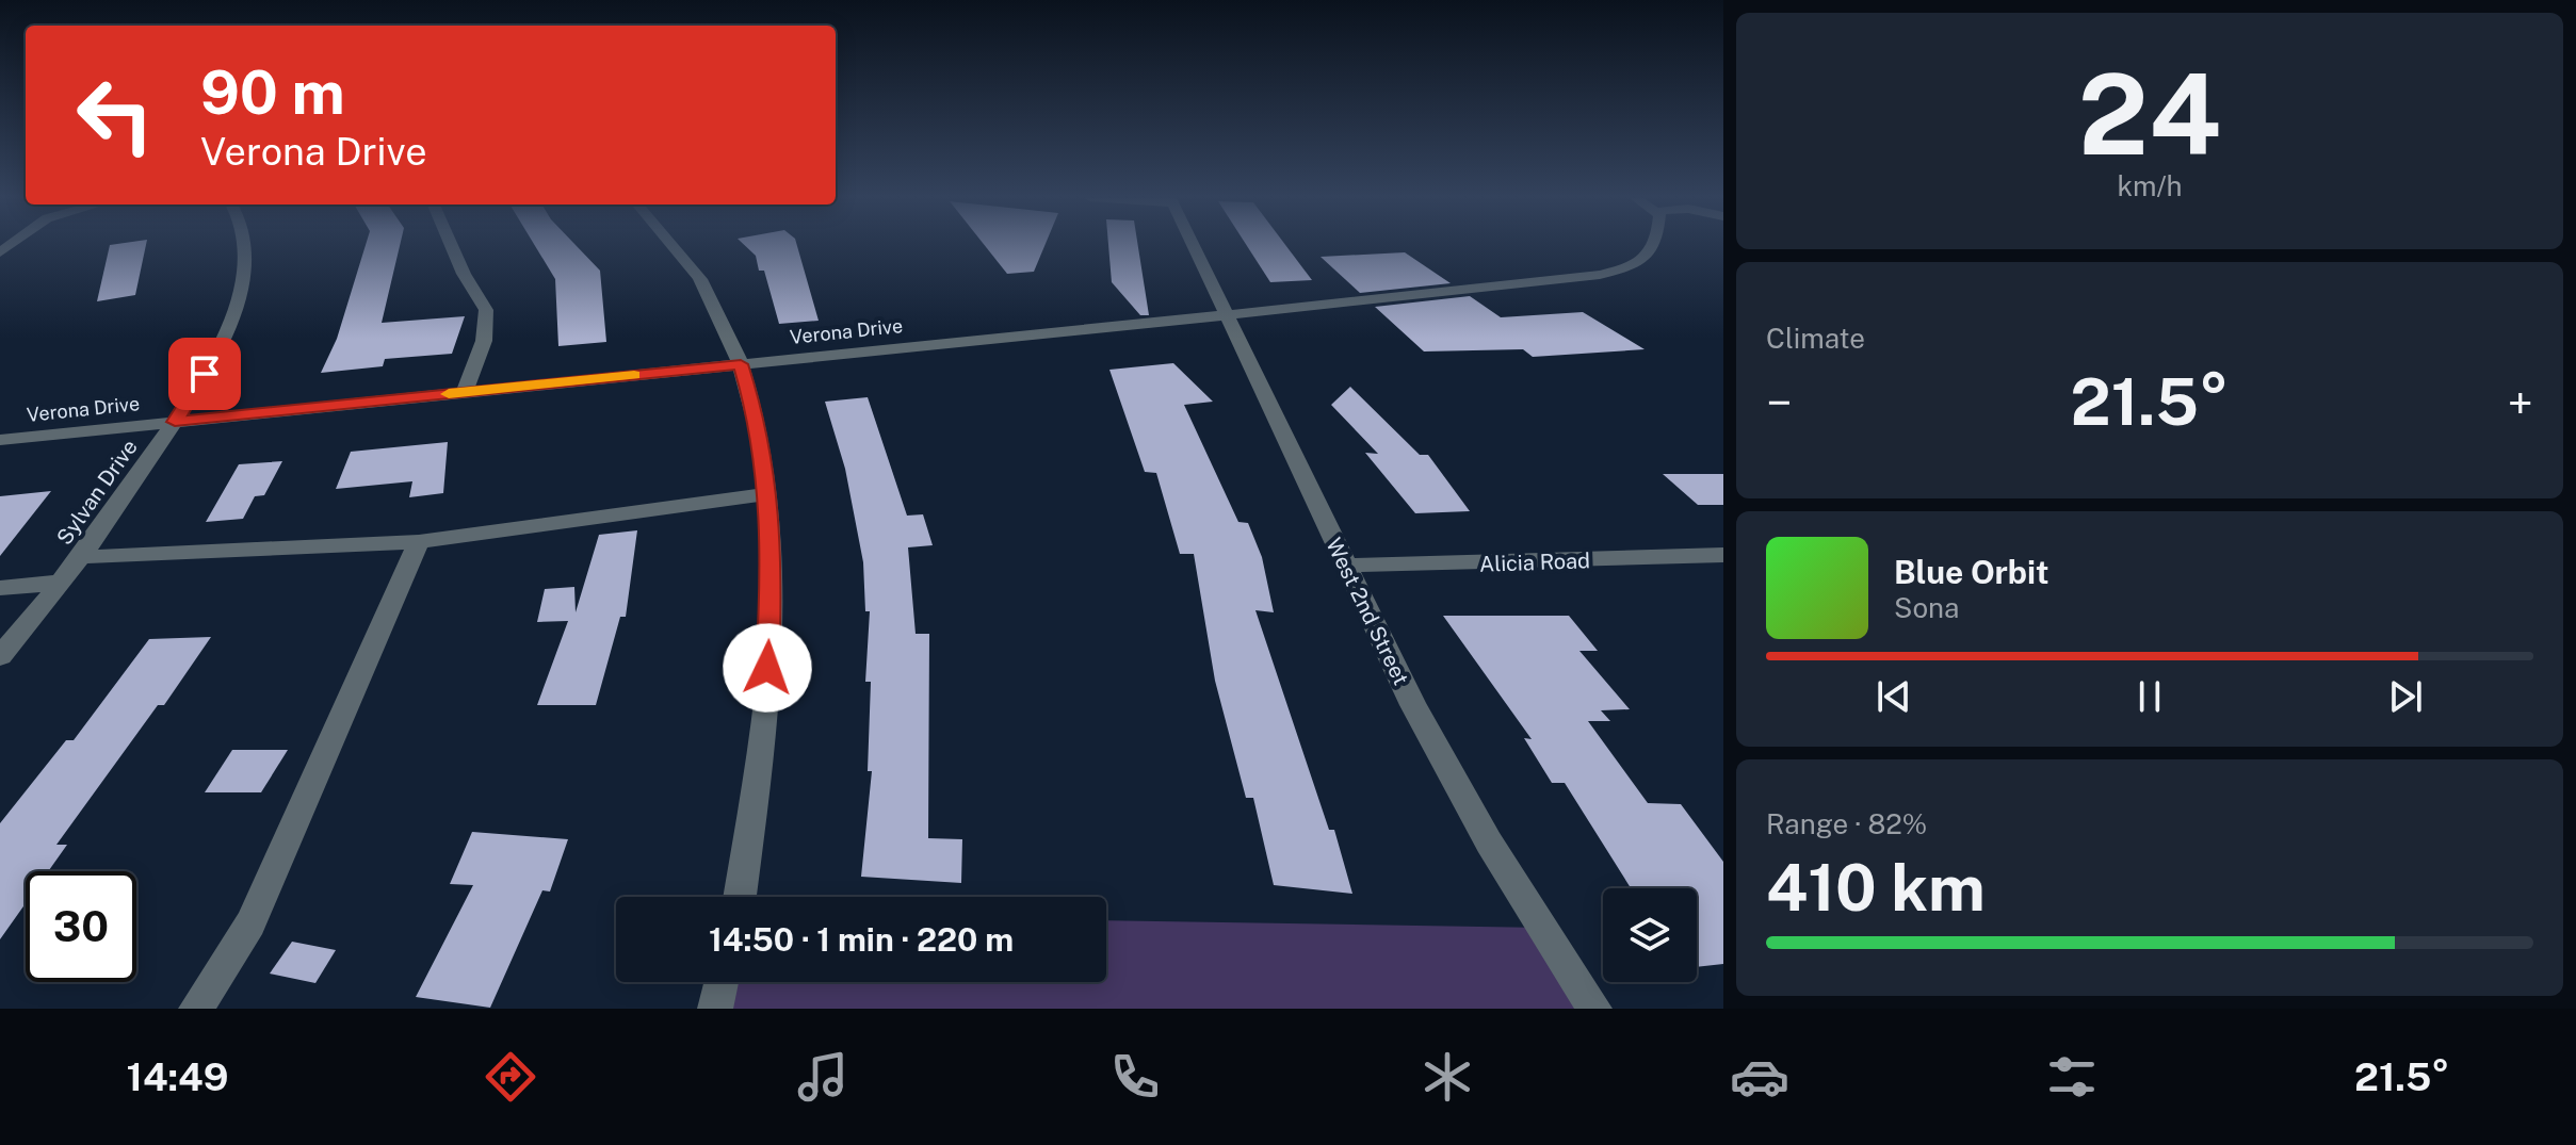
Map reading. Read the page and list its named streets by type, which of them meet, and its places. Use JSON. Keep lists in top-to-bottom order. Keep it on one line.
{"streets":{"street":["Verona Drive","Sylvan Drive","Alicia Road","West 2nd Street"]},"crossings":[["Verona Drive","Sylvan Drive"],["Verona Drive","West 2nd Street"],["Alicia Road","West 2nd Street"]],"page":{"tile":[["24","km/h"],"Climate",["Range · 82%","410 km"]],"turn":["90 m","Verona Drive"],"heat":["−","21.5°","+"],"song":["Blue Orbit","Sona"],"limit":"30","trip":"14:50 · 1 min · 220 m","tabs":["14:49","21.5°"]}}
